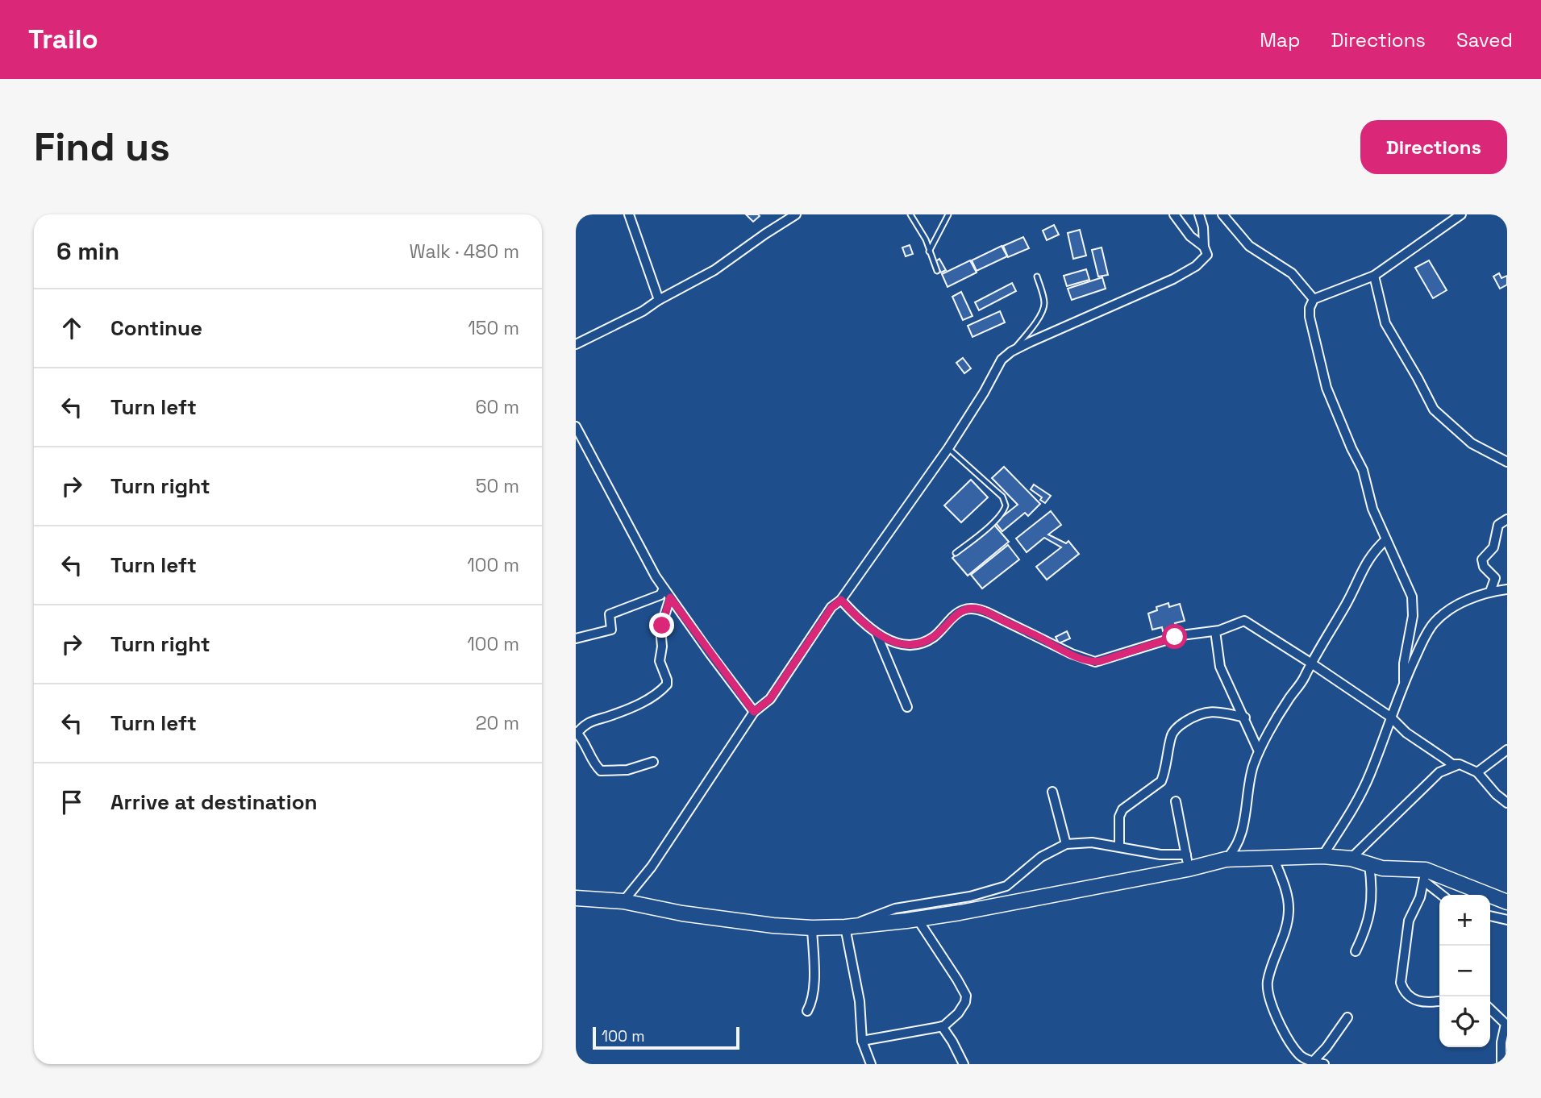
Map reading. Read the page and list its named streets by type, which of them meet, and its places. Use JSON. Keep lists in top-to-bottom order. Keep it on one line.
{"scale_bar":"100 m","page":{"header":"Trailo","nav":["Map","Directions","Saved"],"buttons":"Directions","title":"Find us","heading":["6 min","Walk · 480 m"],"list":[["Continue","150 m"],["Turn left","60 m"],["Turn right","50 m"],["Turn left","100 m"],["Turn right","100 m"],["Turn left","20 m"],"Arrive at destination"],"map_buttons":["+","−"],"scale":"100 m"}}
